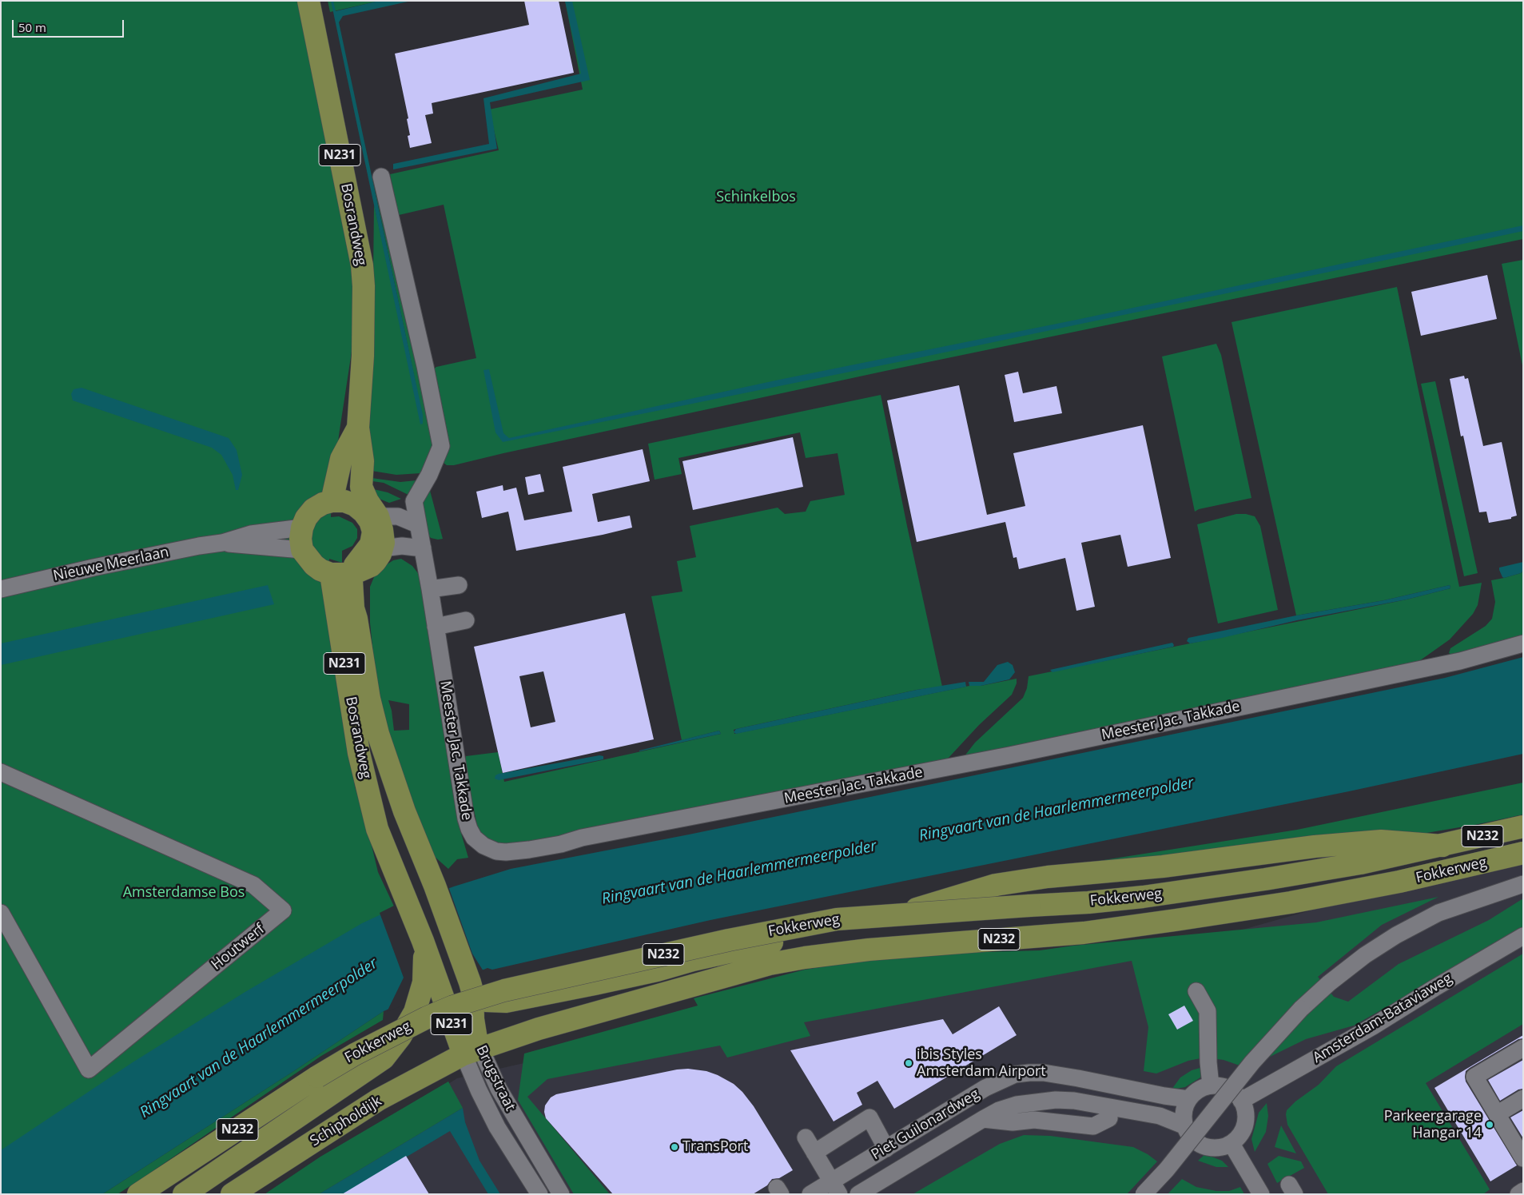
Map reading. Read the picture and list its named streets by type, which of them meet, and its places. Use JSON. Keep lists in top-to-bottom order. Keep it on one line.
{"streets":{"main road":["N231","Bosrandweg","N232","Fokkerweg","Brugstraat","Schipholdijk"],"street":["Nieuwe Meerlaan","Meester Jac. Takkade","Houtwerf","Amsterdam-Bataviaweg","Piet Guilonardweg"]},"crossings":[["N231","Bosrandweg"],["N231","Nieuwe Meerlaan"],["Bosrandweg","Nieuwe Meerlaan"],["Bosrandweg","Brugstraat"],["N232","Fokkerweg"],["N232","Brugstraat"],["N232","Schipholdijk"],["Fokkerweg","Brugstraat"],["Fokkerweg","Schipholdijk"],["Amsterdam-Bataviaweg","Piet Guilonardweg"],["Brugstraat","Schipholdijk"]],"water":["Ringvaart van de Haarlemmermeerpolder"],"parks":["Schinkelbos","Amsterdamse Bos"],"places":["ibis Styles Amsterdam Airport","Parkeergarage Hangar 14","TransPort"],"scale_bar":"50 m"}
